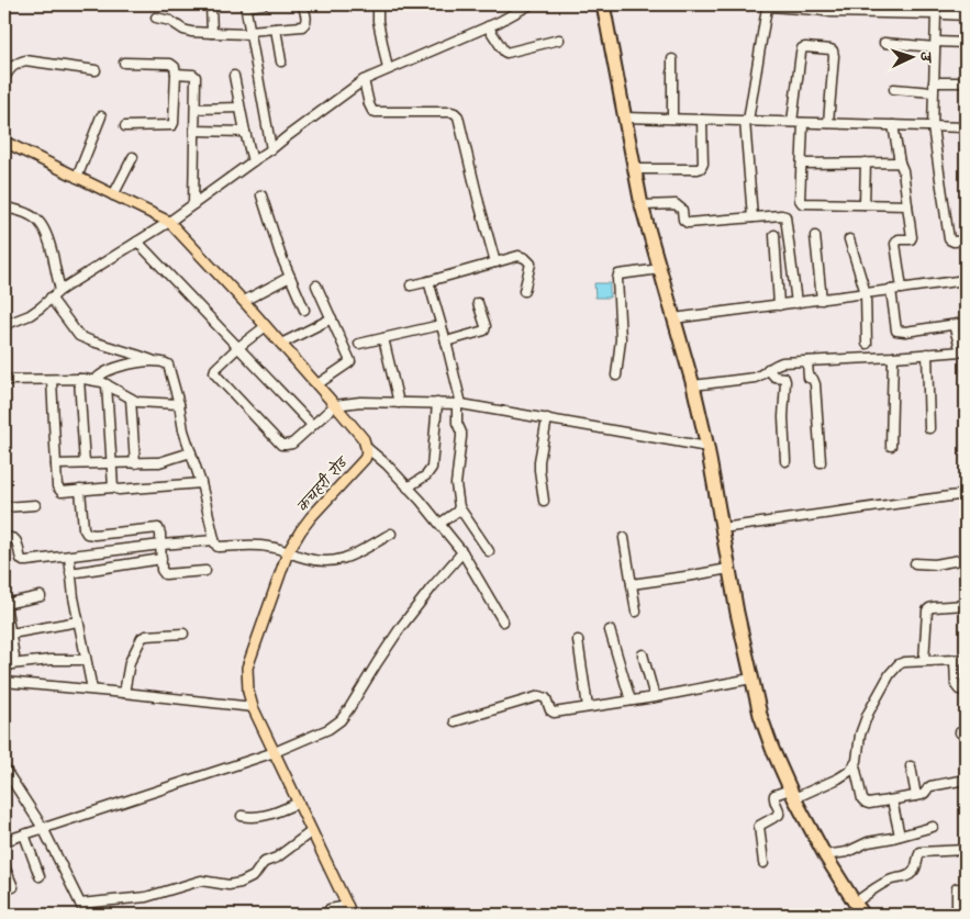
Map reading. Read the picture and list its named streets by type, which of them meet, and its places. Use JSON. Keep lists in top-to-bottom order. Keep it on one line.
{"streets":{"main road":["कचहरी रोड"]},"north":"right"}
